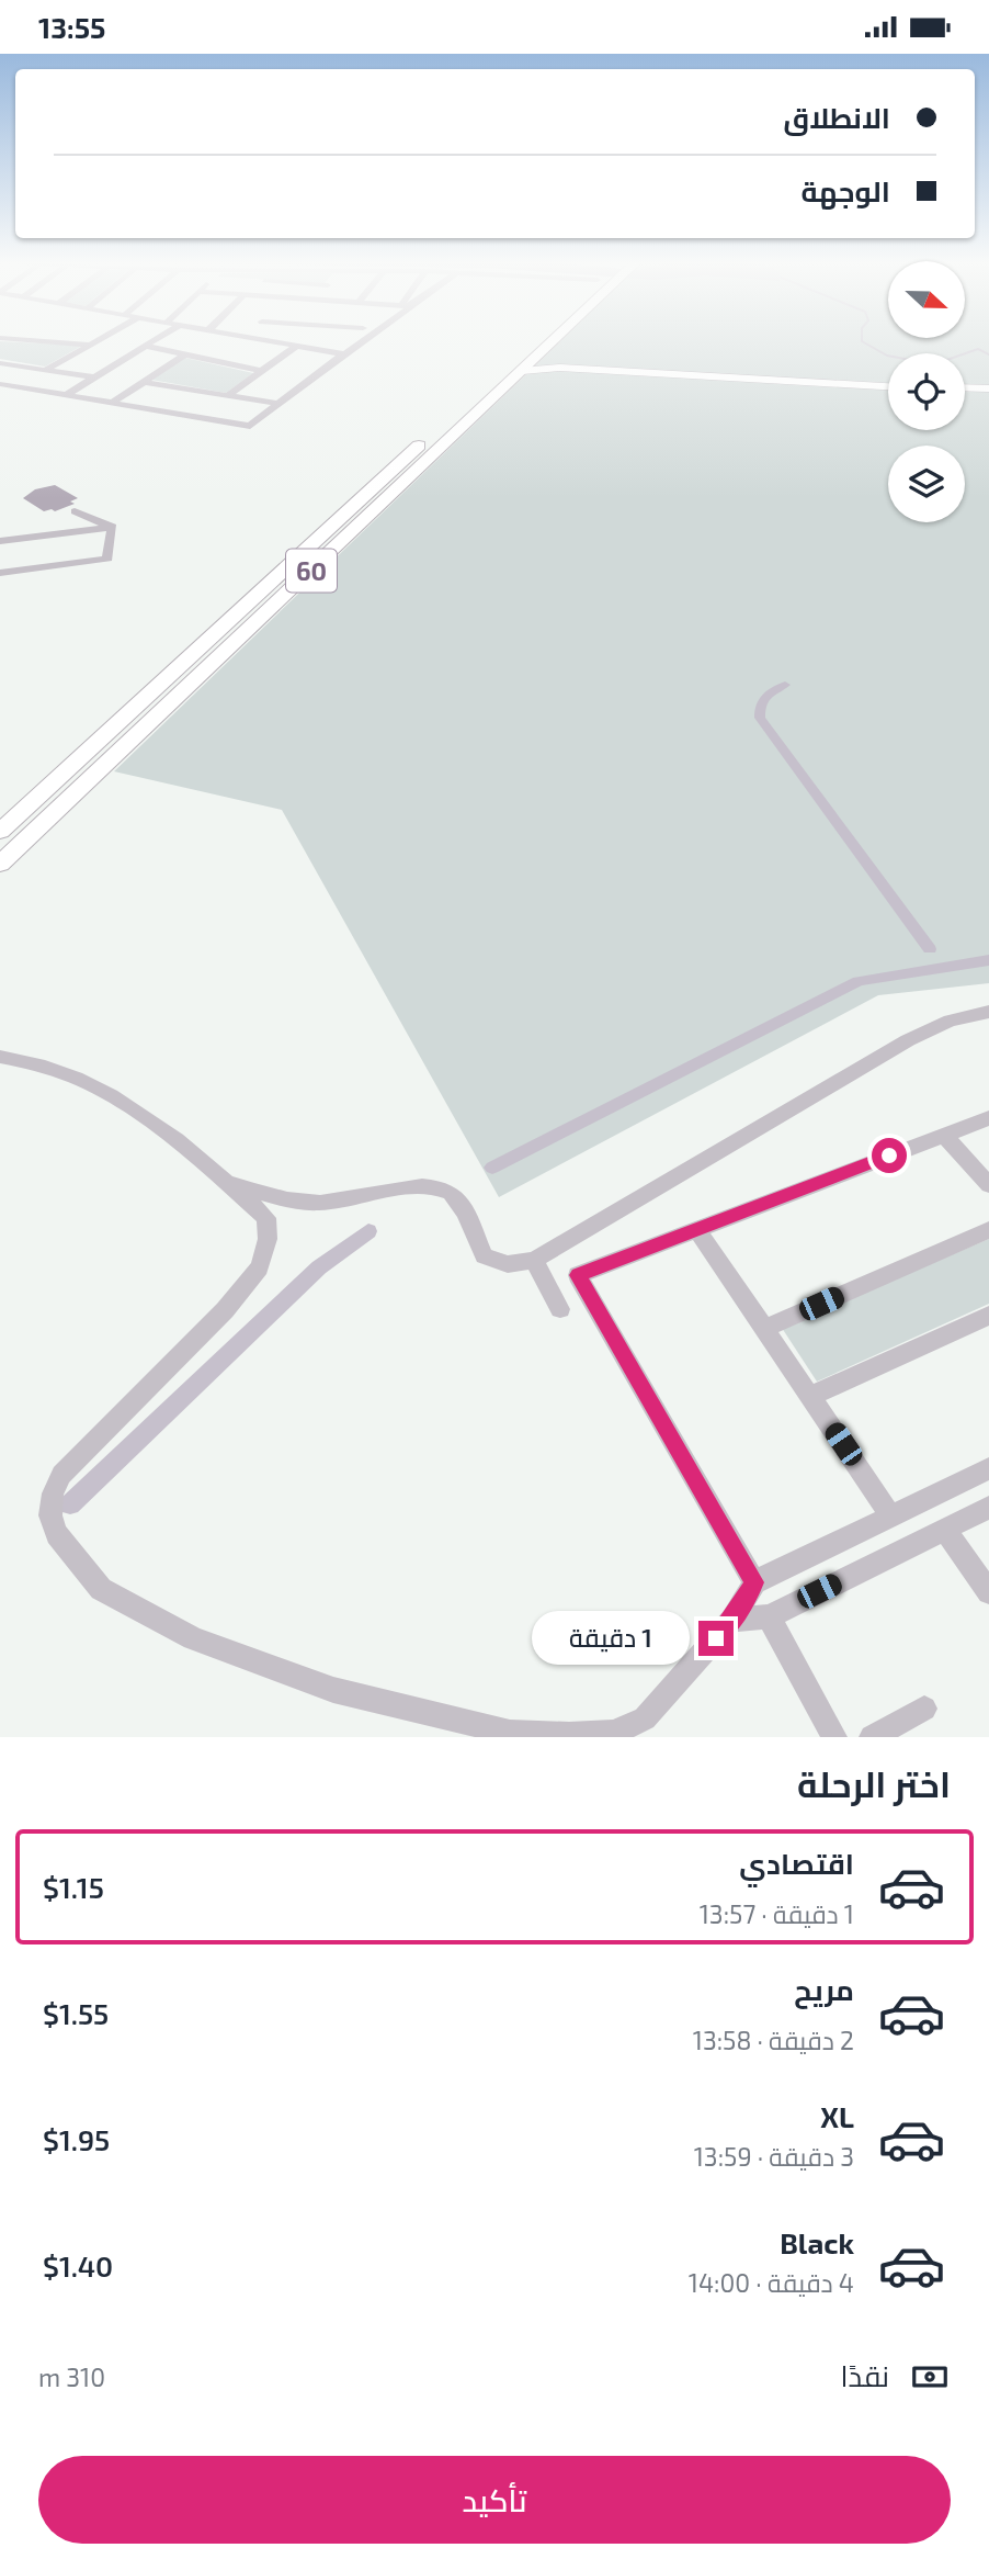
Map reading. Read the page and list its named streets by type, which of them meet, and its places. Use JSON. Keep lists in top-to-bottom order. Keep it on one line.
{"streets":{"highway":["60"]},"north":"right","page":{"status":"13:55","banner":["الانطلاق","الوجهة"],"bubble":"1 دقيقة","heading":"اختر الرحلة","list":[{"name":"اقتصادي","note":"1 دقيقة · 13:57","value":"$1.15"},{"name":"مريح","note":"2 دقيقة · 13:58","value":"$1.55"},{"name":"XL","note":"3 دقيقة · 13:59","value":"$1.95"},{"name":"Black","note":"4 دقيقة · 14:00","value":"$1.40"}],"pay":["نقدًا","310 m"],"buttons":"تأكيد"}}
